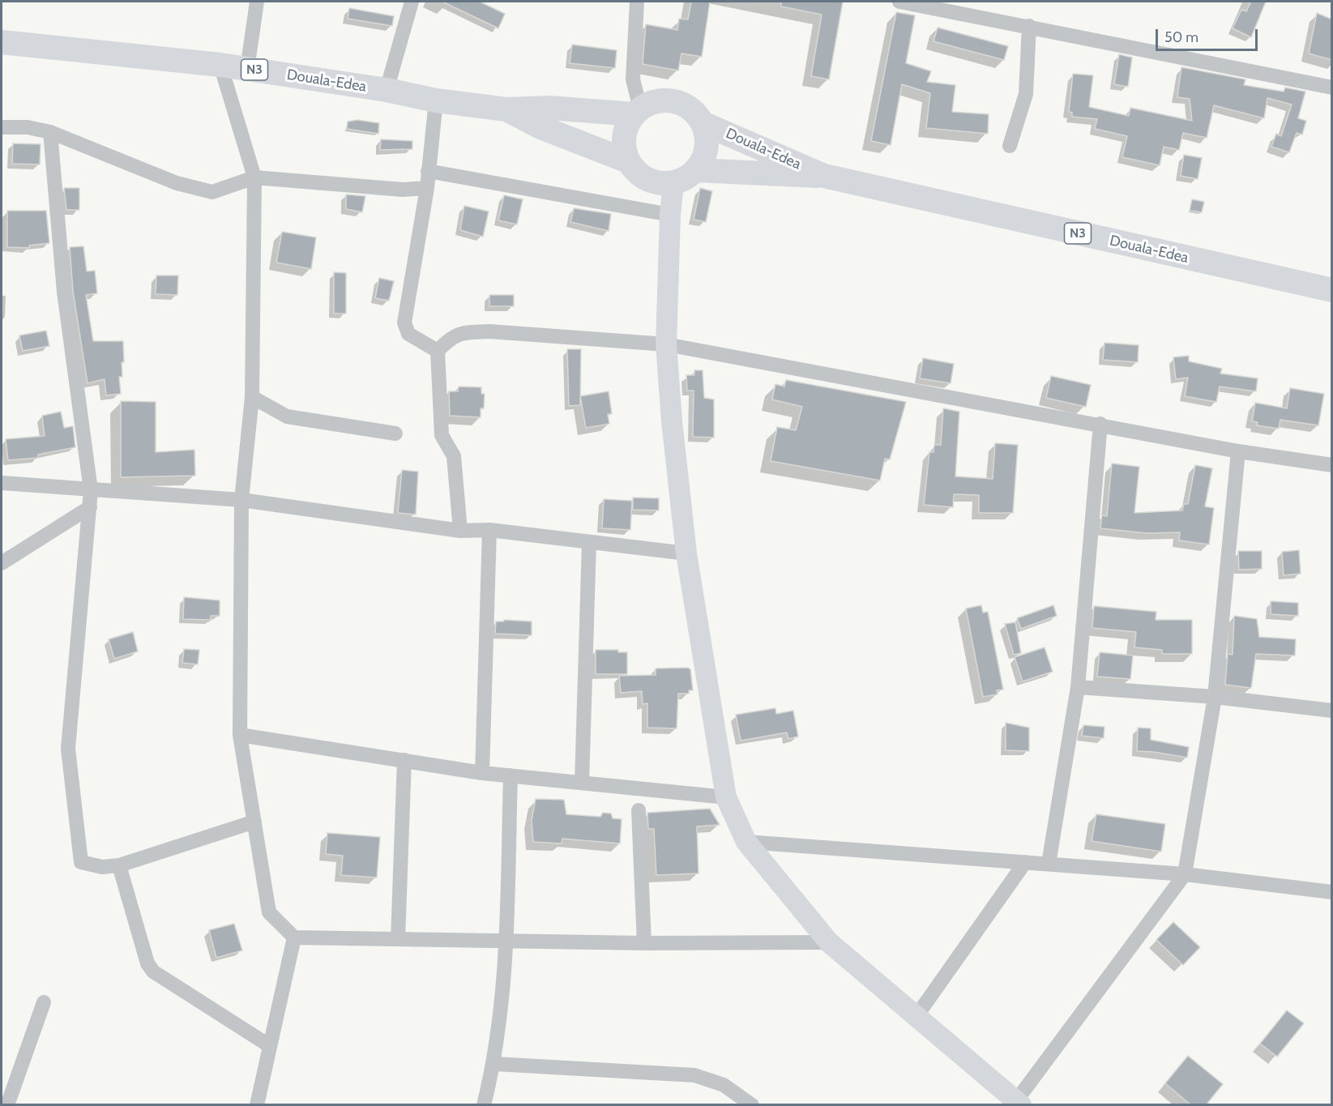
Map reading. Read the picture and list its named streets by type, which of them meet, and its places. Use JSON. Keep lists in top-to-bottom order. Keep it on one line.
{"streets":{"highway":["N3","Douala-Edea"]},"crossings":[["N3","Douala-Edea"]],"scale_bar":"50 m"}
